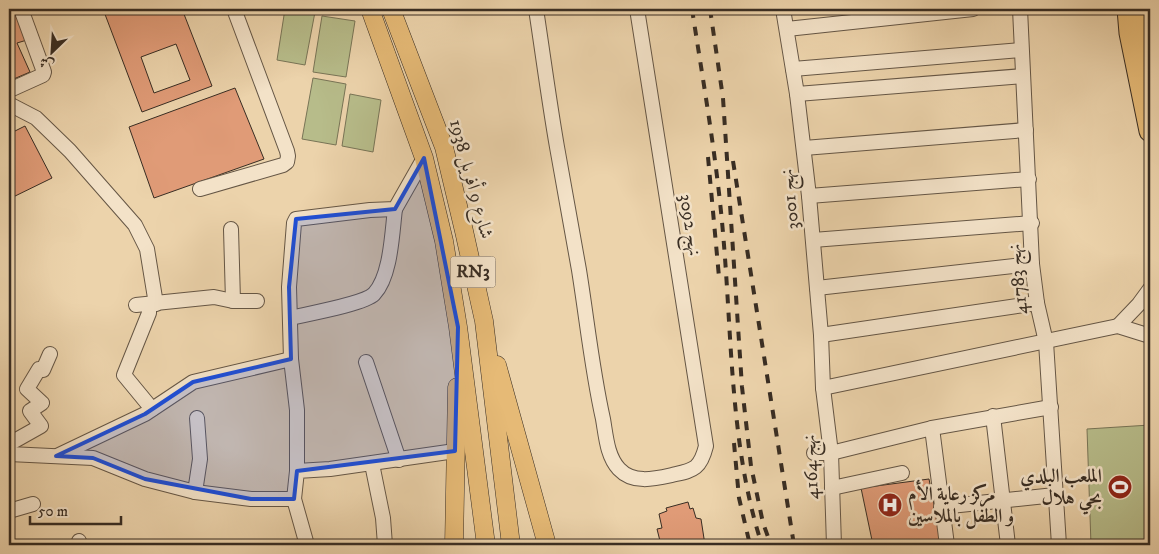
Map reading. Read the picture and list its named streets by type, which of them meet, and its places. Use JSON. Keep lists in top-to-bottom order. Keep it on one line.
{"streets":{"main road":["شارع 9 أفريل 1938","RN3"],"street":["نهج 3001","نهج 3092","نهج 41783","نهج 4164"]},"crossings":[["نهج 3001","نهج 4164"]],"places":{"sports":["الملعب البلدي بحي هلال"],"hospital":["مركز رعاية الأم و الطفل بالملاسين"]},"scale_bar":"50 m","north":"bottom left"}
